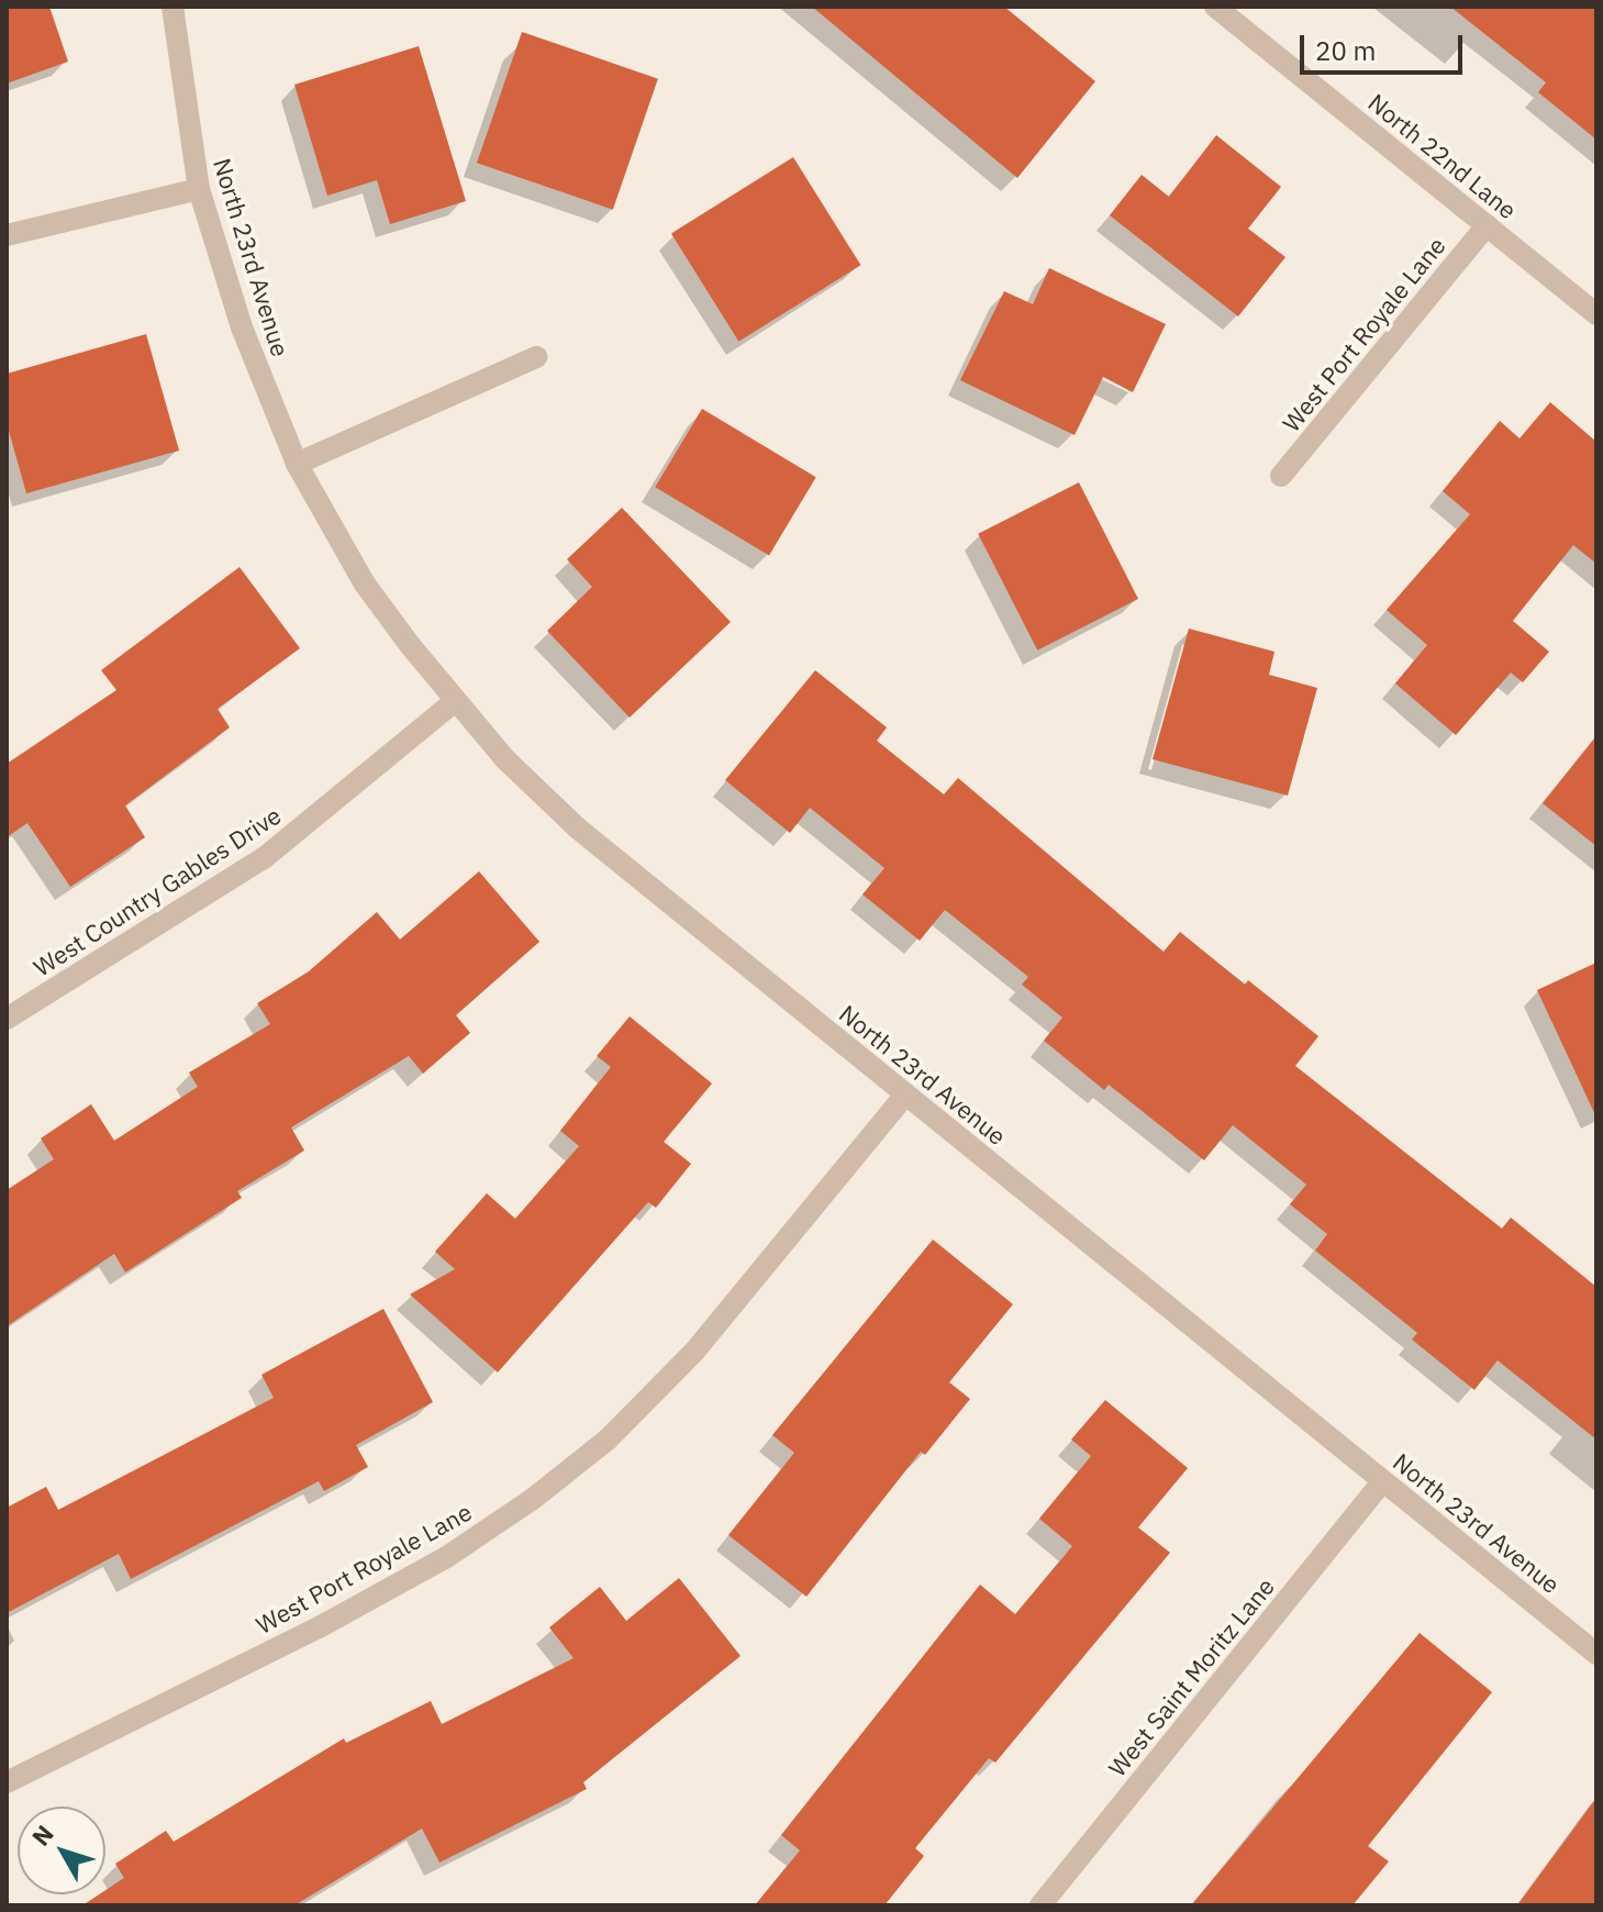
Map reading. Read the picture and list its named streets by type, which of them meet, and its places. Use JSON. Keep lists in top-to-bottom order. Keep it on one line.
{"streets":{"street":["North 22nd Lane","North 23rd Avenue","West Port Royale Lane","West Country Gables Drive","West Saint Moritz Lane"]},"crossings":[["North 22nd Lane","West Port Royale Lane"],["North 23rd Avenue","West Port Royale Lane"],["North 23rd Avenue","West Country Gables Drive"],["North 23rd Avenue","West Saint Moritz Lane"]],"scale_bar":"20 m","north":"top left"}
